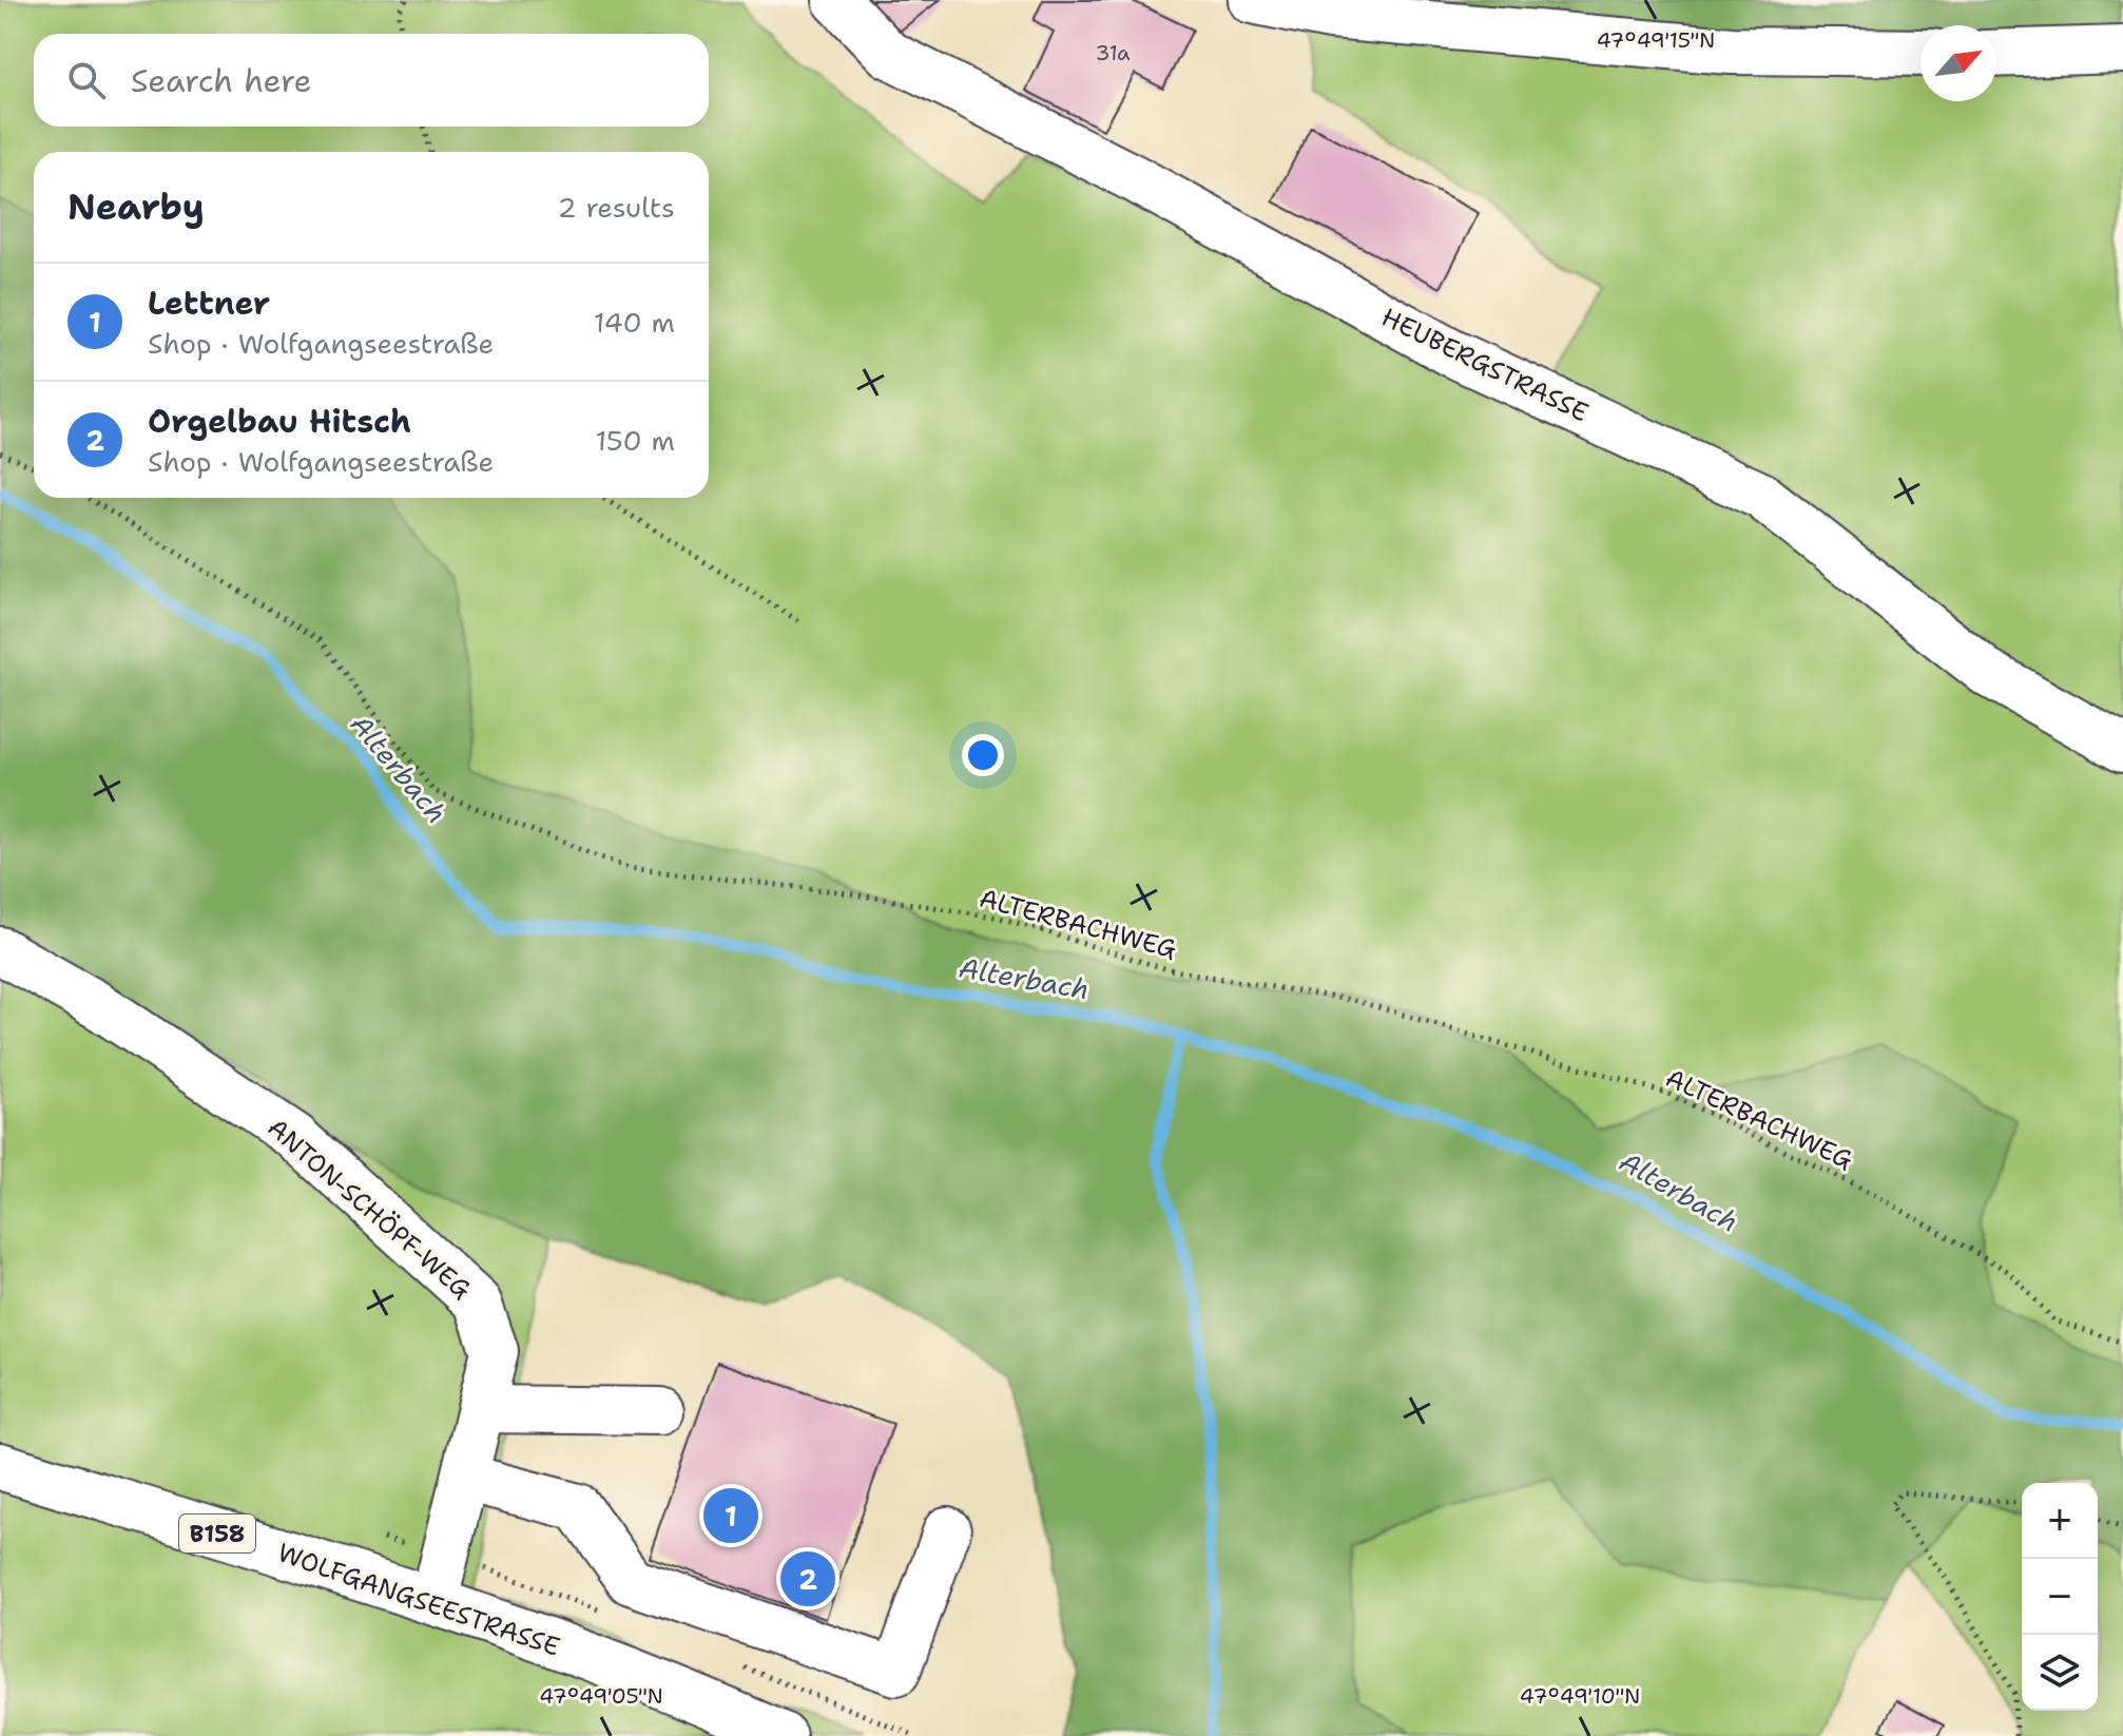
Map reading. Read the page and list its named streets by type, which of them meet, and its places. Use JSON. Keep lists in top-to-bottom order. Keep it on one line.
{"streets":{"street":["HEUBERGSTRASSE","ANTON-SCHÖPF-WEG","B158","WOLFGANGSEESTRASSE"],"path":["ALTERBACHWEG"]},"crossings":[["ANTON-SCHÖPF-WEG","WOLFGANGSEESTRASSE"]],"water":["Alterbach"],"house_numbers":["31a"],"north":"top right","page":{"search":"Search here","heading":["Nearby","2 results"],"list":[{"mark":"1","name":"Lettner","note":"Shop · Wolfgangseestraße","value":"140 m"},{"mark":"2","name":"Orgelbau Hitsch","note":"Shop · Wolfgangseestraße","value":"150 m"}],"map_buttons":["+","−"],"pins":["1","2"]},"coordinates":["47°49'15\"N","47°49'05\"N","47°49'10\"N"]}
